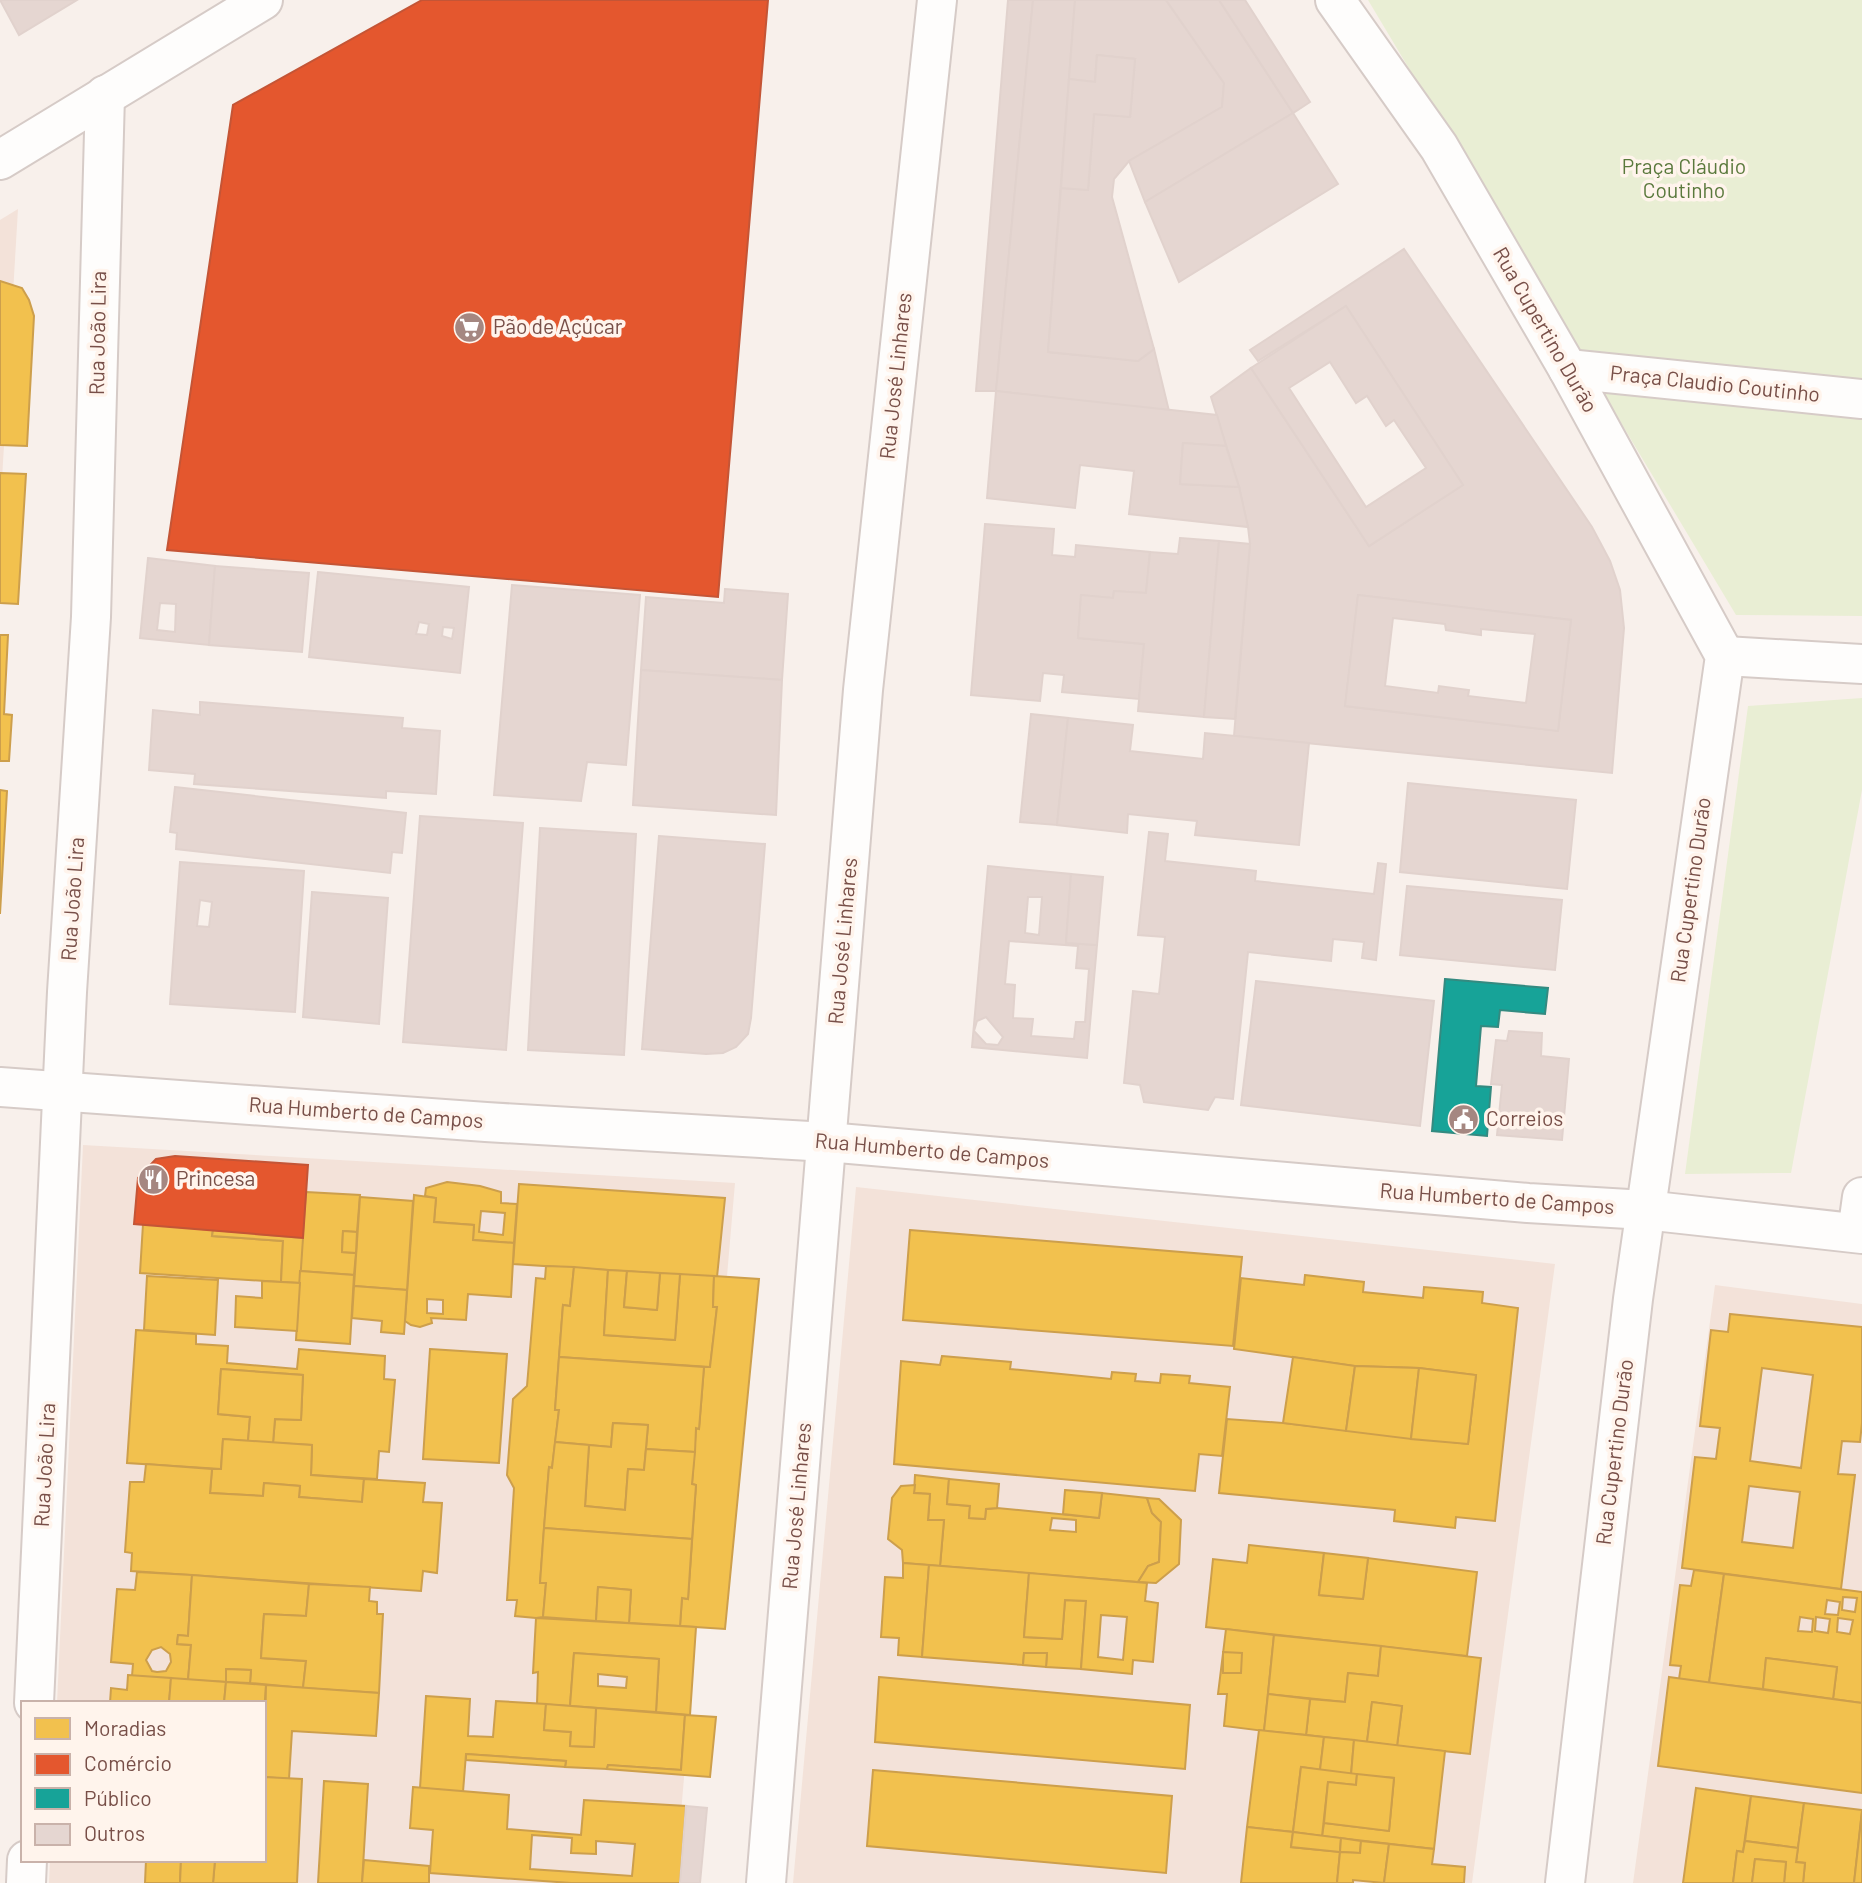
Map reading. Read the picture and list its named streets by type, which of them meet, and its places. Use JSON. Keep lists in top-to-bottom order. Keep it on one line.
{"streets":{"street":["Rua Cupertino Durão","Rua João Lira","Rua José Linhares","Praça Claudio Coutinho","Rua Humberto de Campos"]},"crossings":[["Rua Cupertino Durão","Praça Claudio Coutinho"],["Rua Cupertino Durão","Rua Humberto de Campos"],["Rua João Lira","Rua Humberto de Campos"],["Rua José Linhares","Rua Humberto de Campos"]],"parks":["Praça Cláudio Coutinho"],"places":{"supermarket":["Pão de Açúcar"],"public building":["Correios"],"restaurant":["Princesa"]},"legend":["Moradias","Comércio","Público","Outros"]}
